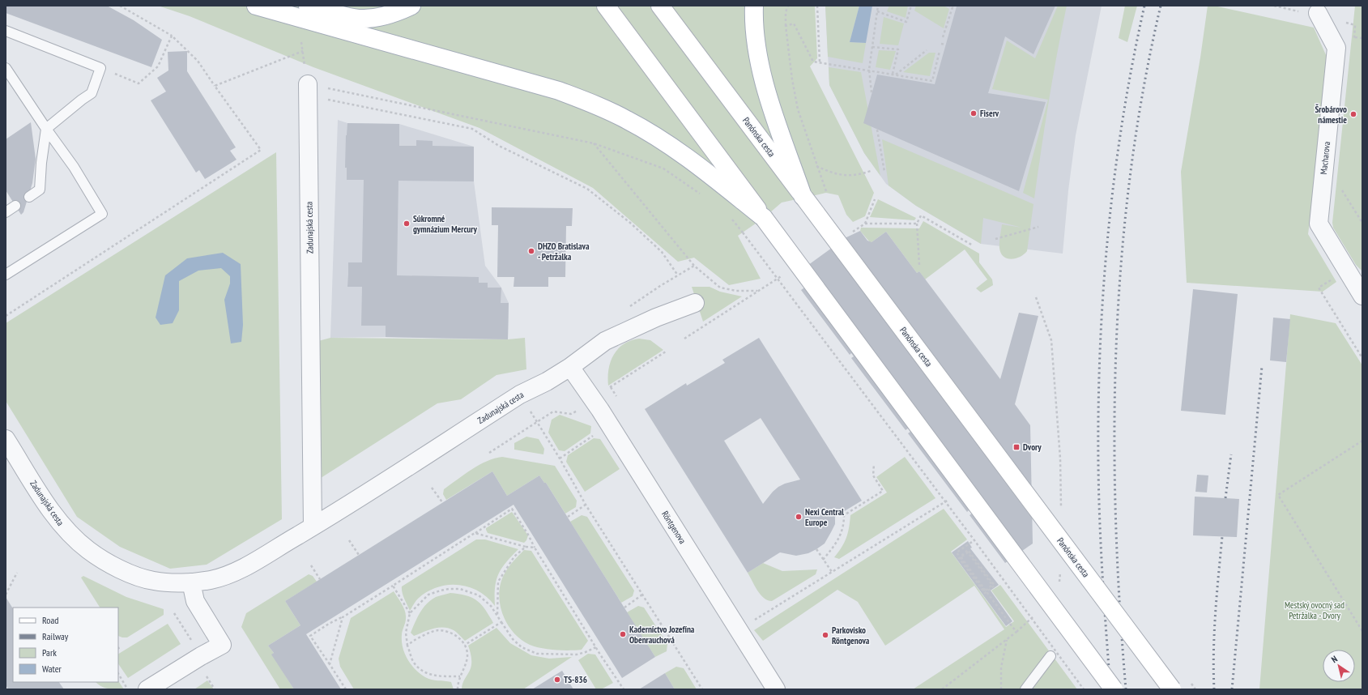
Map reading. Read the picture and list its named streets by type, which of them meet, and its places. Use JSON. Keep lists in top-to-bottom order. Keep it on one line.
{"streets":{"main road":["Panónska cesta"],"street":["Macharova","Zadunajská cesta","Röntgenova"]},"crossings":[["Zadunajská cesta","Röntgenova"]],"parks":["Mestský ovocný sad Petržalka - Dvory"],"places":{"other":["Fiserv","Šrobárovo námestie","Súkromné gymnázium Mercury","DHZO Bratislava - Petržalka","Nexi Central Europe","Kaderníctvo Jozefína Obenrauchová","Parkovisko Röntgenova","TS-836"],"transit":["Dvory"]},"legend":["Road","Railway","Park","Water"],"north":"top left"}
